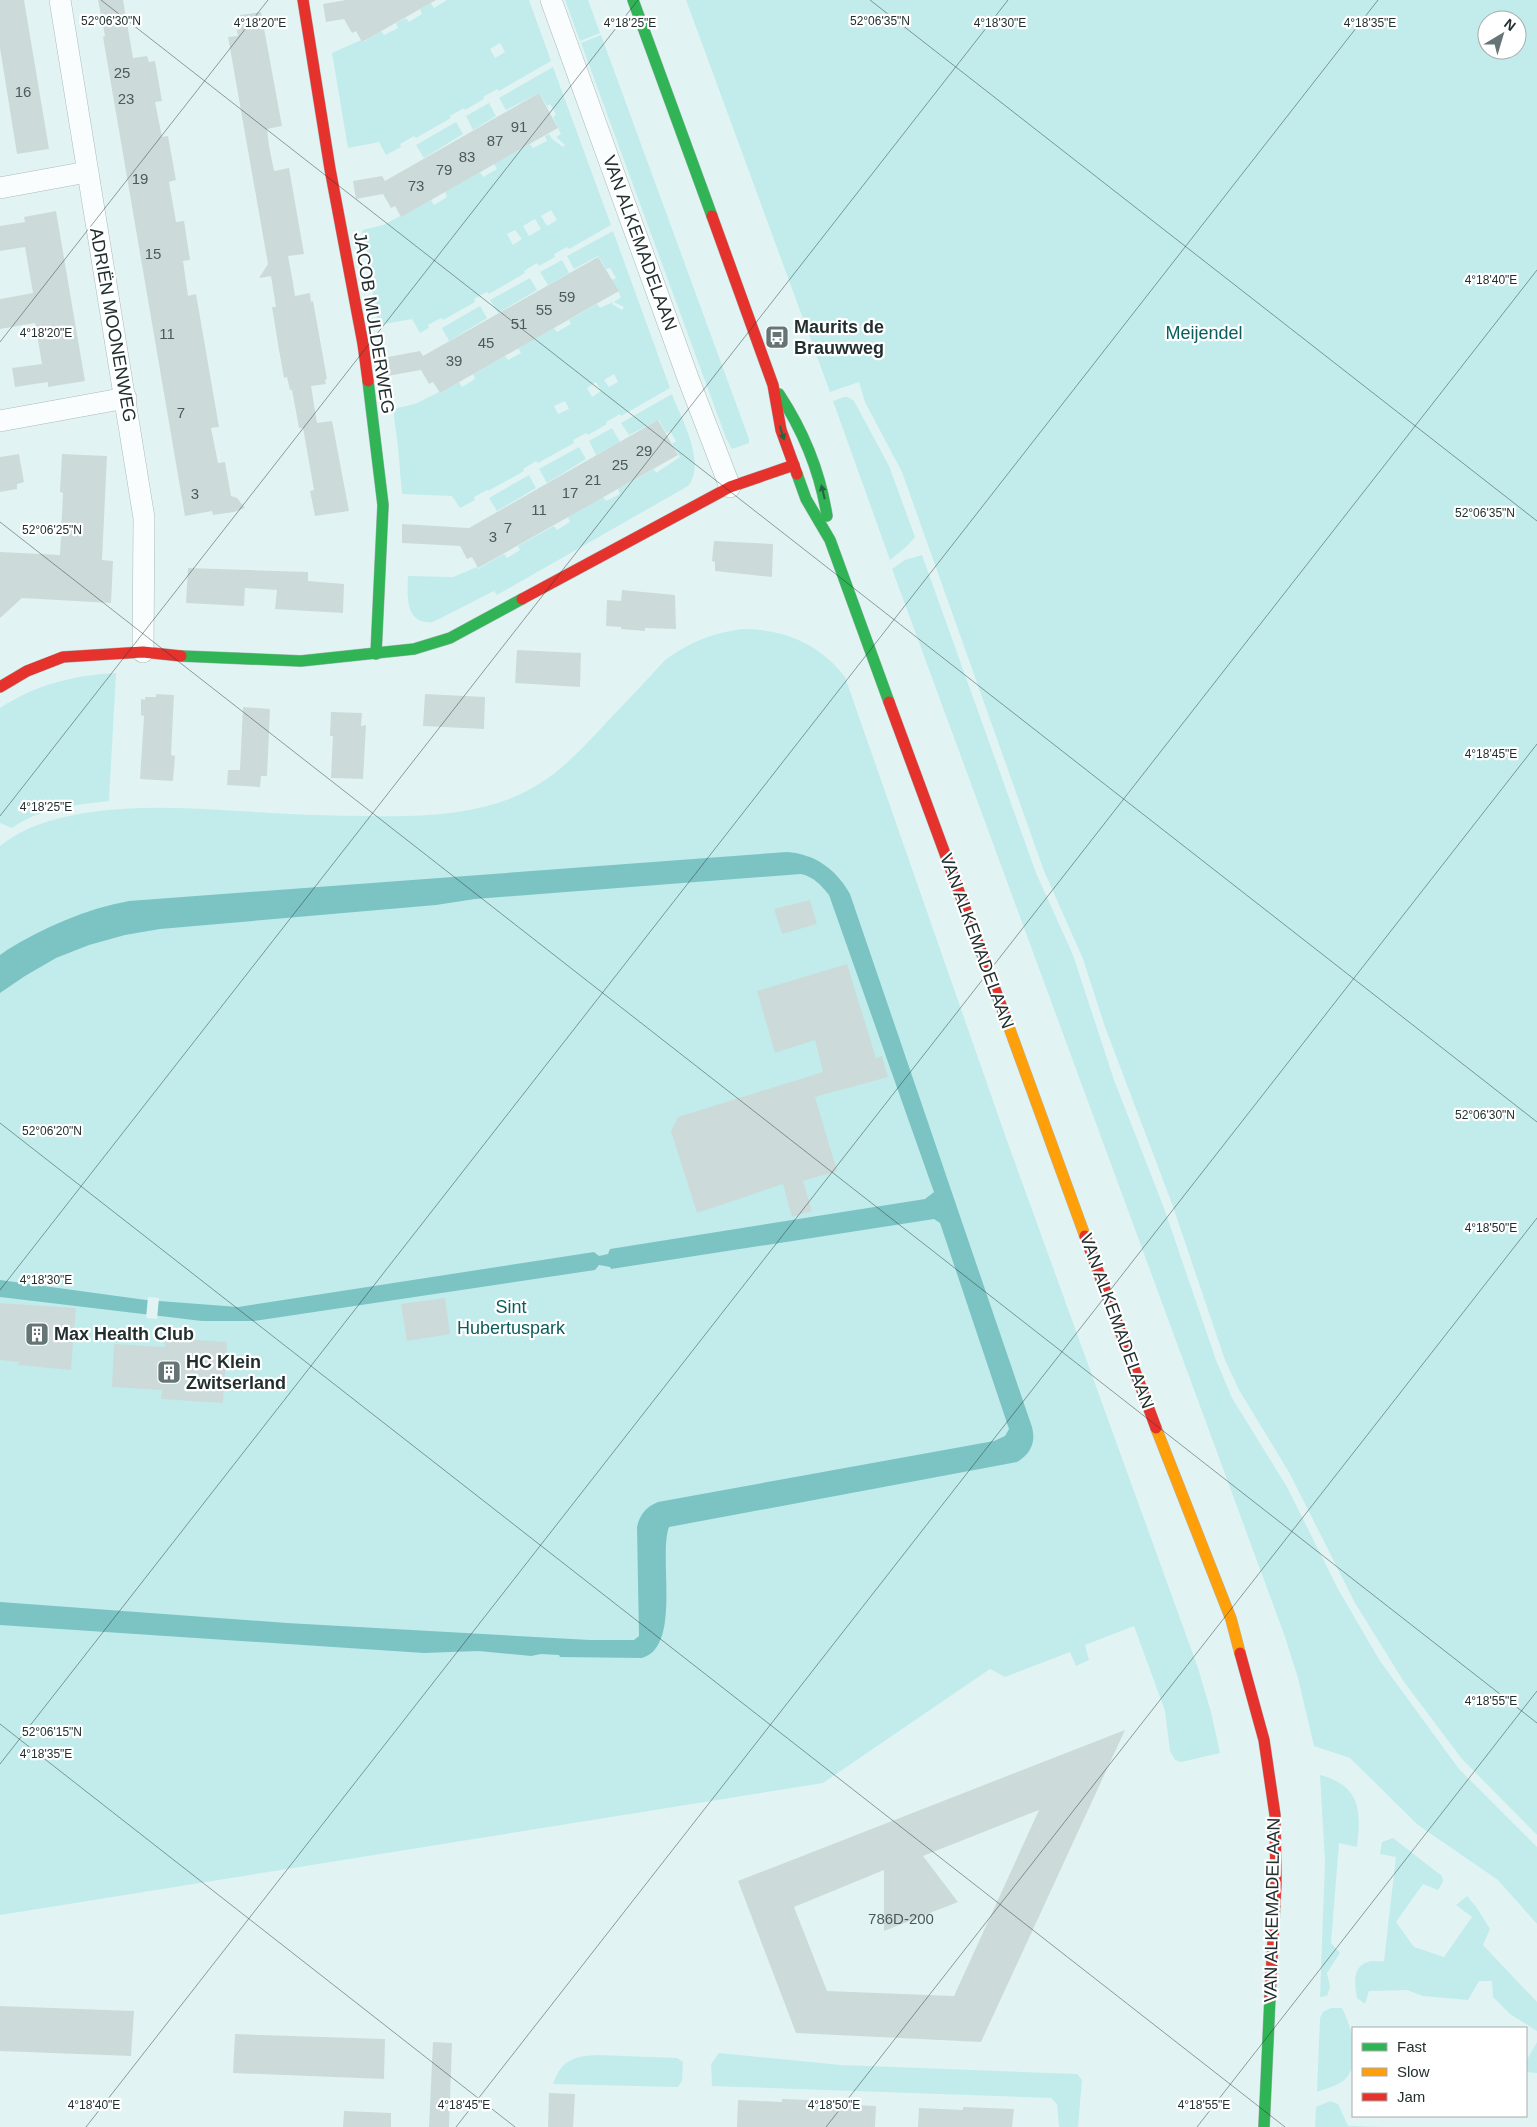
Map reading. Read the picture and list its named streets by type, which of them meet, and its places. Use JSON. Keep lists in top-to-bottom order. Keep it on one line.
{"streets":{"main road":["VAN ALKEMADELAAN","JACOB MULDERWEG"],"street":["ADRIËN MOONENWEG"]},"parks":["Meijendel","Sint Hubertuspark"],"places":{"bus stop":["Maurits de Brauwweg"],"building":["Max Health Club","HC Klein Zwitserland"]},"house_numbers":["25","16","23","91","87","83","79","19","73","15","59","55","51","11","45","39","7","29","25","21","17","3","11","7","3","786D-200"],"legend":["Fast","Slow","Jam"],"north":"top right","coordinates":["52°06'30\"N","52°06'35\"N","4°18'20\"E","4°18'25\"E","4°18'30\"E","4°18'35\"E","4°18'40\"E","52°06'25\"N","4°18'45\"E","52°06'20\"N","4°18'50\"E","4°18'55\"E","52°06'15\"N"]}
